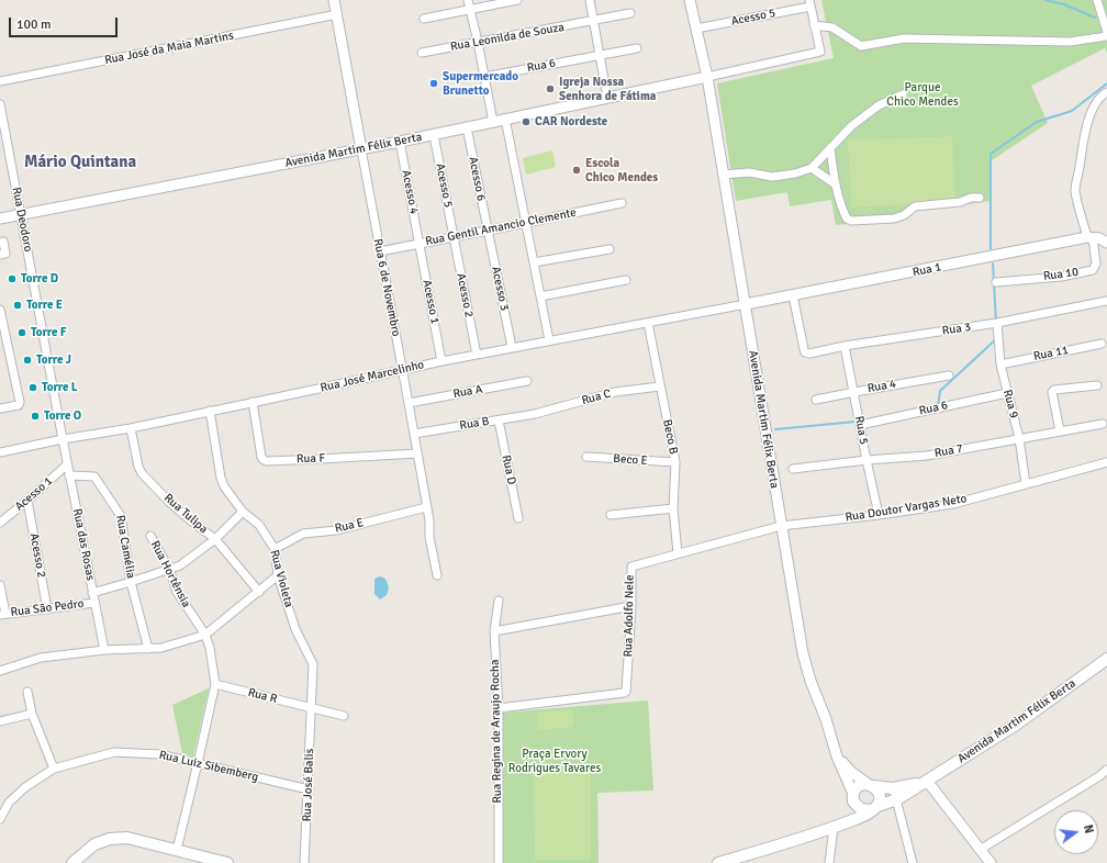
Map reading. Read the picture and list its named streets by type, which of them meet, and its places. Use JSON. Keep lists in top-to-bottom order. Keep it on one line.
{"streets":{"main road":["Avenida Martim Félix Berta"],"street":["Acesso 5","Rua Leonilda de Souza","Rua José da Maia Martins","Rua 6","Acesso 6","Acesso 4","Rua Deodoro","Rua Gentil Amancio Clemente","Rua 1","Rua 10","Rua 6 de Novembro","Acesso 3","Acesso 2","Acesso 1","Rua 3","Rua 11","Rua José Marcelinho","Rua 4","Rua A","Rua C","Rua 9","Rua B","Rua 5","Beco B","Rua 7","Rua F","Beco E","Rua D","Rua Doutor Vargas Neto","Rua Tulipa","Rua E","Rua das Rosas","Rua Camélia","Rua Hortênsia","Rua Violeta","Rua São Pedro","Rua Adolfo Nele","Rua R","Rua Regina de Araujo Rocha","Rua Luiz Sibemberg","Rua José Balis"]},"crossings":[["Acesso 5","Avenida Martim Félix Berta"],["Acesso 5","Rua Gentil Amancio Clemente"],["Acesso 5","Acesso 2"],["Rua José da Maia Martins","Rua 6 de Novembro"],["Rua 6","Rua 9"],["Rua 6","Rua 5"],["Avenida Martim Félix Berta","Acesso 6"],["Avenida Martim Félix Berta","Acesso 4"],["Avenida Martim Félix Berta","Rua Deodoro"],["Avenida Martim Félix Berta","Rua 1"],["Avenida Martim Félix Berta","Rua 6 de Novembro"],["Avenida Martim Félix Berta","Rua José Marcelinho"],["Avenida Martim Félix Berta","Rua Doutor Vargas Neto"],["Avenida Martim Félix Berta","Rua Adolfo Nele"],["Acesso 6","Rua Gentil Amancio Clemente"],["Acesso 6","Acesso 3"],["Acesso 4","Rua Gentil Amancio Clemente"],["Acesso 4","Acesso 1"],["Rua Deodoro","Rua José Marcelinho"],["Rua Deodoro","Rua das Rosas"],["Rua Gentil Amancio Clemente","Rua 6 de Novembro"],["Rua Gentil Amancio Clemente","Acesso 3"],["Rua Gentil Amancio Clemente","Acesso 2"],["Rua Gentil Amancio Clemente","Acesso 1"],["Rua 1","Rua 10"],["Rua 1","Rua 3"],["Rua 1","Rua José Marcelinho"],["Rua 6 de Novembro","Rua José Marcelinho"],["Rua 6 de Novembro","Rua A"],["Rua 6 de Novembro","Rua B"],["Rua 6 de Novembro","Rua F"],["Rua 6 de Novembro","Rua E"],["Acesso 3","Rua José Marcelinho"],["Acesso 2","Acesso 1"],["Acesso 2","Rua José Marcelinho"],["Acesso 2","Rua São Pedro"],["Acesso 1","Rua José Marcelinho"],["Acesso 1","Rua das Rosas"],["Rua 3","Rua 9"],["Rua 3","Rua 5"],["Rua 11","Rua 9"],["Rua José Marcelinho","Beco B"],["Rua José Marcelinho","Rua F"],["Rua José Marcelinho","Rua Tulipa"],["Rua José Marcelinho","Rua das Rosas"],["Rua José Marcelinho","Rua Violeta"],["Rua 4","Rua 5"],["Rua C","Rua B"],["Rua C","Beco B"],["Rua 9","Rua 7"],["Rua 9","Rua Doutor Vargas Neto"],["Rua B","Rua D"],["Rua 5","Rua 7"],["Rua 5","Rua Doutor Vargas Neto"],["Beco B","Beco E"],["Beco B","Rua Adolfo Nele"],["Rua Doutor Vargas Neto","Rua Adolfo Nele"],["Rua E","Rua Violeta"],["Rua das Rosas","Rua Camélia"],["Rua das Rosas","Rua São Pedro"],["Rua Violeta","Rua R"],["Rua Violeta","Rua José Balis"],["Rua Adolfo Nele","Rua Regina de Araujo Rocha"],["Rua R","Rua José Balis"],["Rua Luiz Sibemberg","Rua José Balis"]],"districts":["Mário Quintana"],"parks":["Parque Chico Mendes","Praça Ervory Rodrigues Tavares"],"places":["Supermercado Brunetto","Igreja Nossa Senhora de Fátima","CAR Nordeste","Escola Chico Mendes","Torre D","Torre E","Torre F","Torre J","Torre L","Torre O"],"scale_bar":"100 m","north":"right"}
